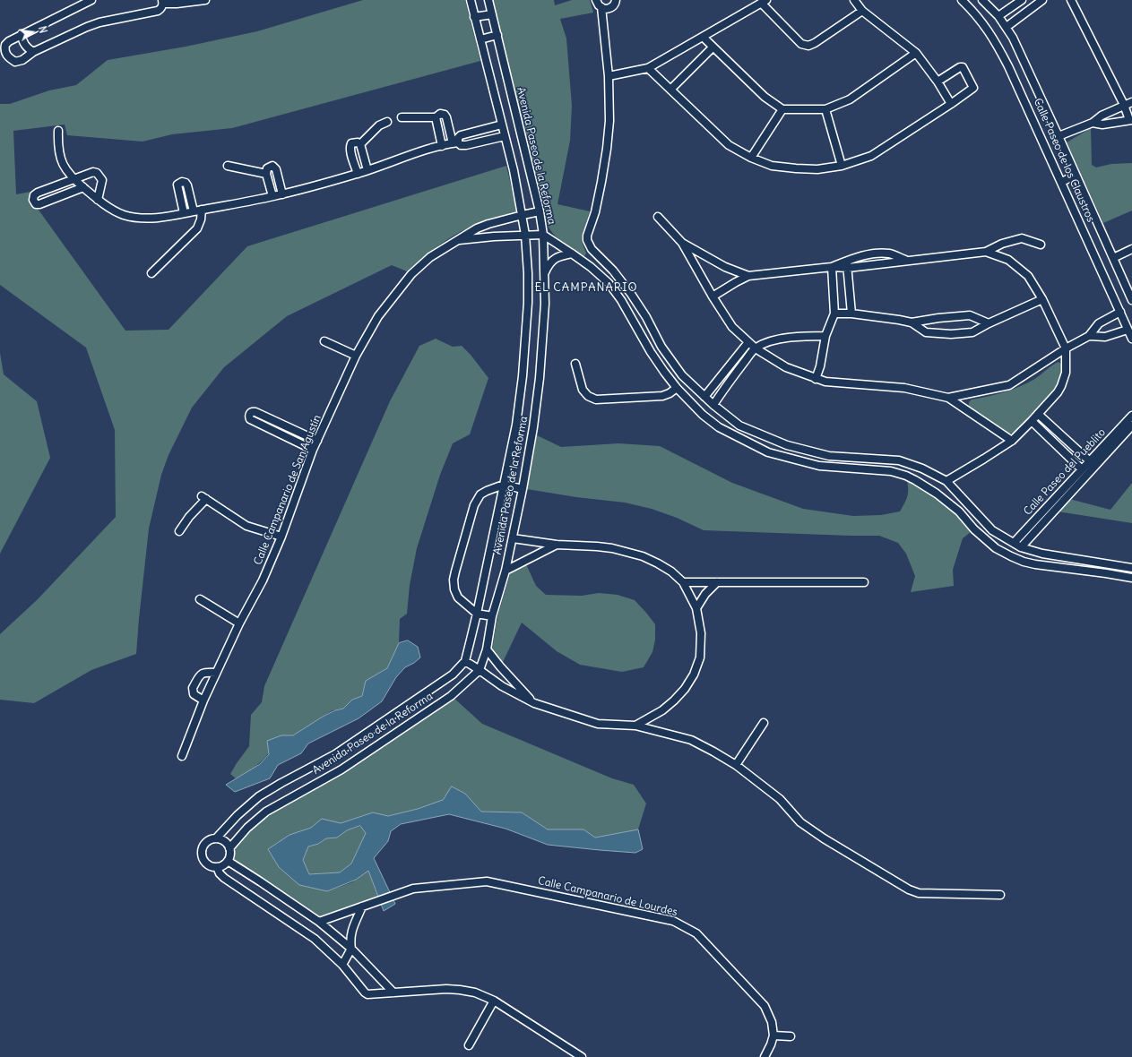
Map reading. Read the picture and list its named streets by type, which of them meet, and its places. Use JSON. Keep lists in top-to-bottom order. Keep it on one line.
{"streets":{"street":["Avenida Paseo de la Reforma","Calle Paseo de los Claustros","Calle Paseo del Pueblito","Calle Campanario de San Agustín","Calle Campanario de Lourdes"]},"crossings":[["Avenida Paseo de la Reforma","Calle Campanario de San Agustín"]],"districts":["EL CAMPANARIO"],"north":"right"}
